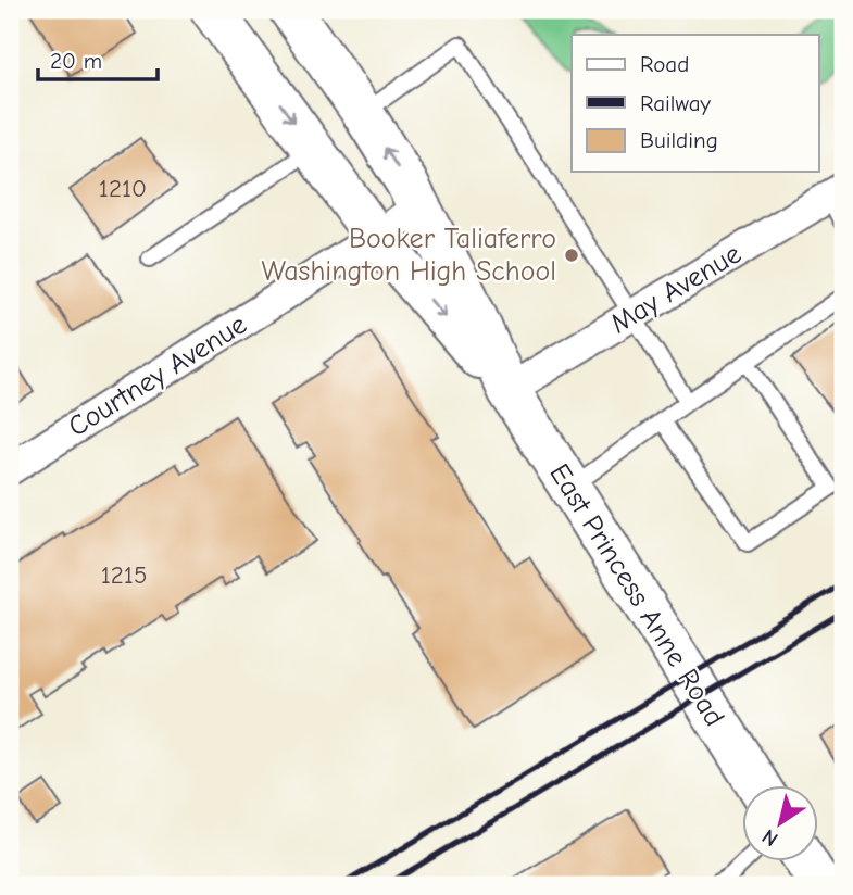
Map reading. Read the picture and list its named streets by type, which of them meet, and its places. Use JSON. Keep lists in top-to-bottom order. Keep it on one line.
{"streets":{"main road":["East Princess Anne Road"],"street":["May Avenue","Courtney Avenue"]},"crossings":[["May Avenue","East Princess Anne Road"],["Courtney Avenue","East Princess Anne Road"]],"places":["Booker Taliaferro Washington High School"],"house_numbers":["1210","1215"],"legend":["Road","Railway","Building"],"scale_bar":"20 m","north":"bottom left"}
